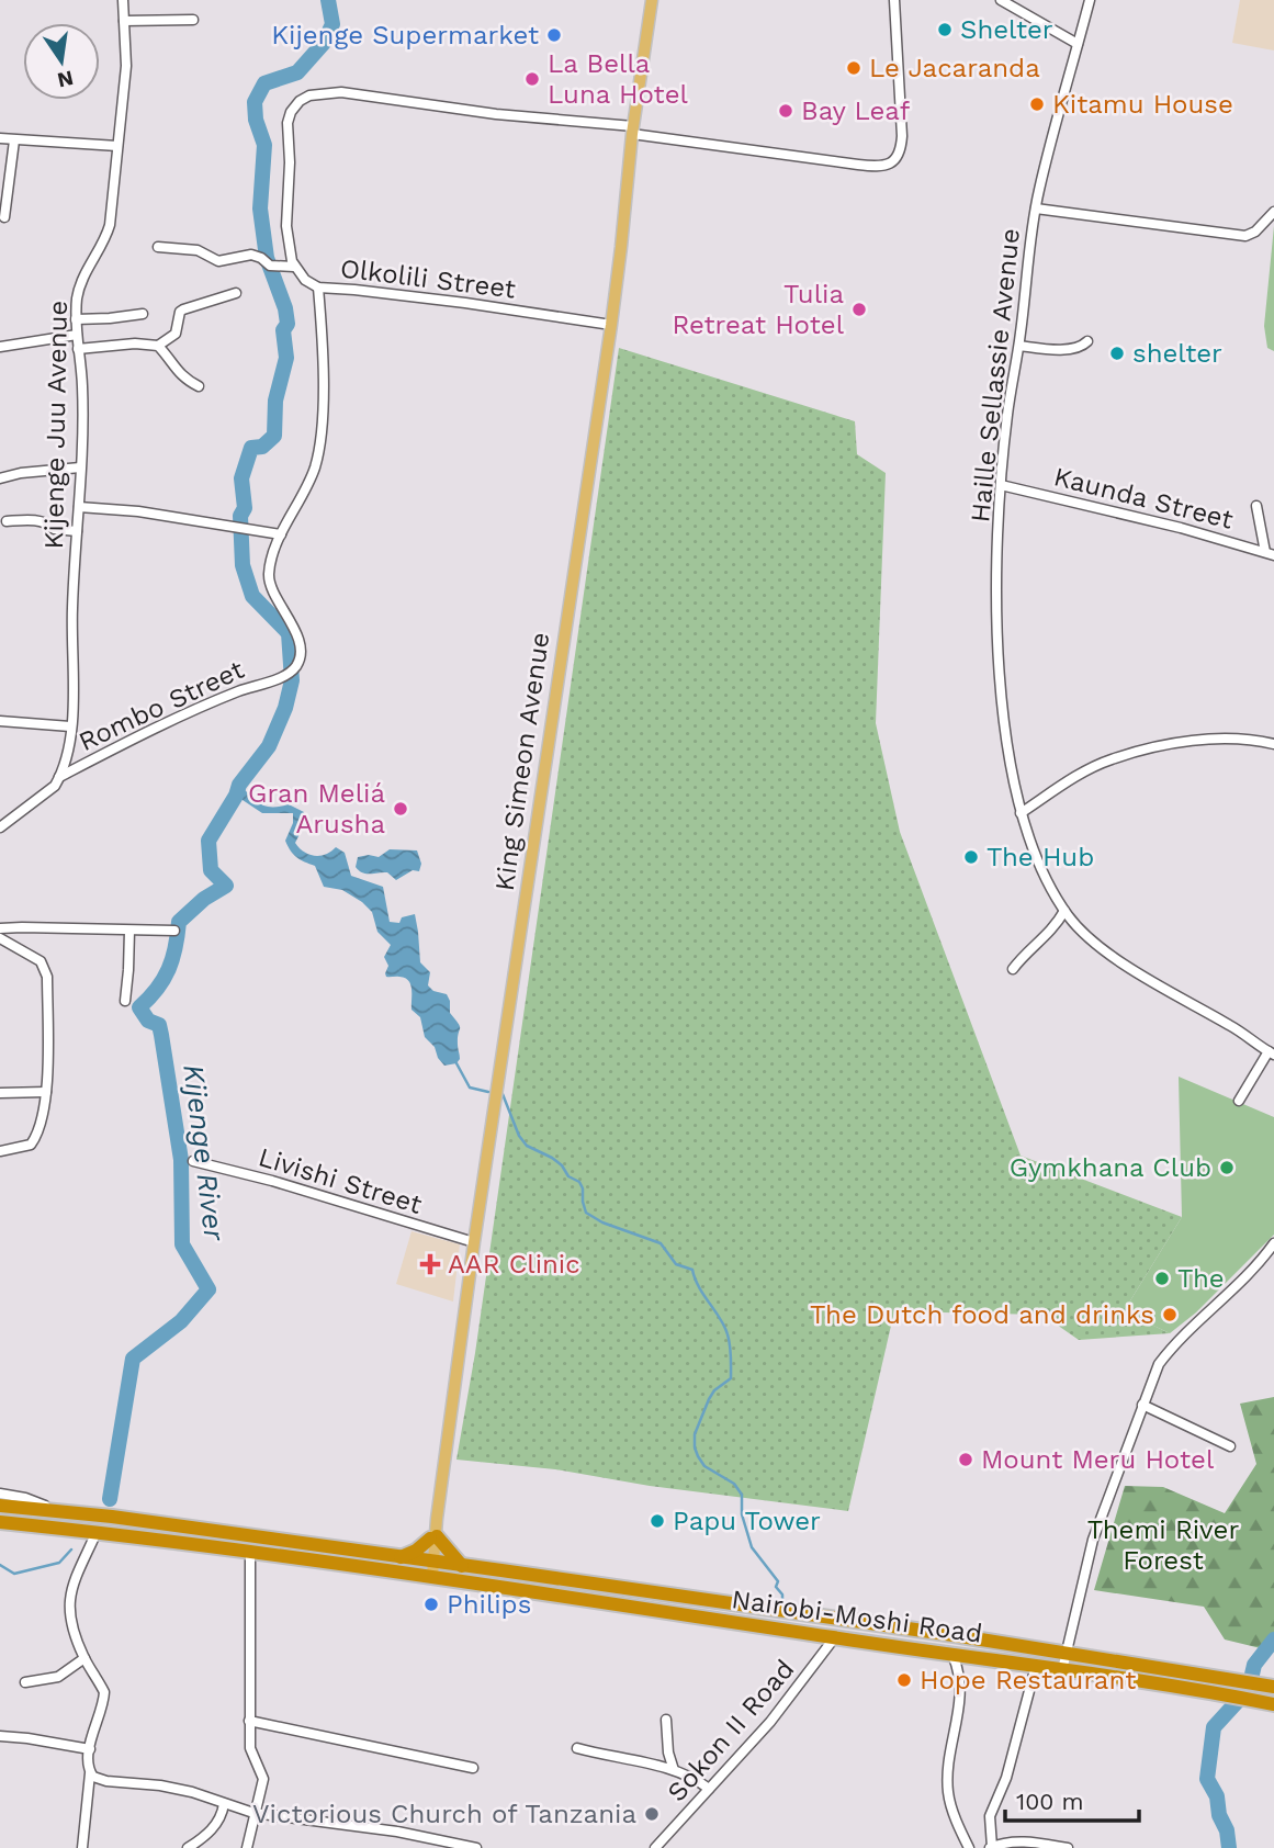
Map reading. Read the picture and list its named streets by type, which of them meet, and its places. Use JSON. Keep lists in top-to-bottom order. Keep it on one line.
{"streets":{"highway":["Nairobi-Moshi Road"],"main road":["King Simeon Avenue"],"street":["Olkolili Street","Haille Sellassie Avenue","Kijenge Juu Avenue","Kaunda Street","Rombo Street","Livishi Street","Sokon II Road"]},"crossings":[["Olkolili Street","King Simeon Avenue"],["Haille Sellassie Avenue","Kaunda Street"],["Kijenge Juu Avenue","Rombo Street"],["King Simeon Avenue","Livishi Street"],["King Simeon Avenue","Nairobi-Moshi Road"],["Nairobi-Moshi Road","Sokon II Road"]],"water":["Kijenge River"],"parks":["Themi River Forest"],"places":{"other":["Shelter","Kijenge Supermarket","Le Jacaranda","La Bella Luna Hotel","Kitamu House","Bay Leaf","Tulia Retreat Hotel","shelter","Gran Meliá Arusha","The Hub","Gymkhana Club","The","The Dutch food and drinks","Mount Meru Hotel","Papu Tower","Philips","Hope Restaurant","Victorious Church of Tanzania"],"health":["AAR Clinic"]},"scale_bar":"100 m","north":"bottom"}
